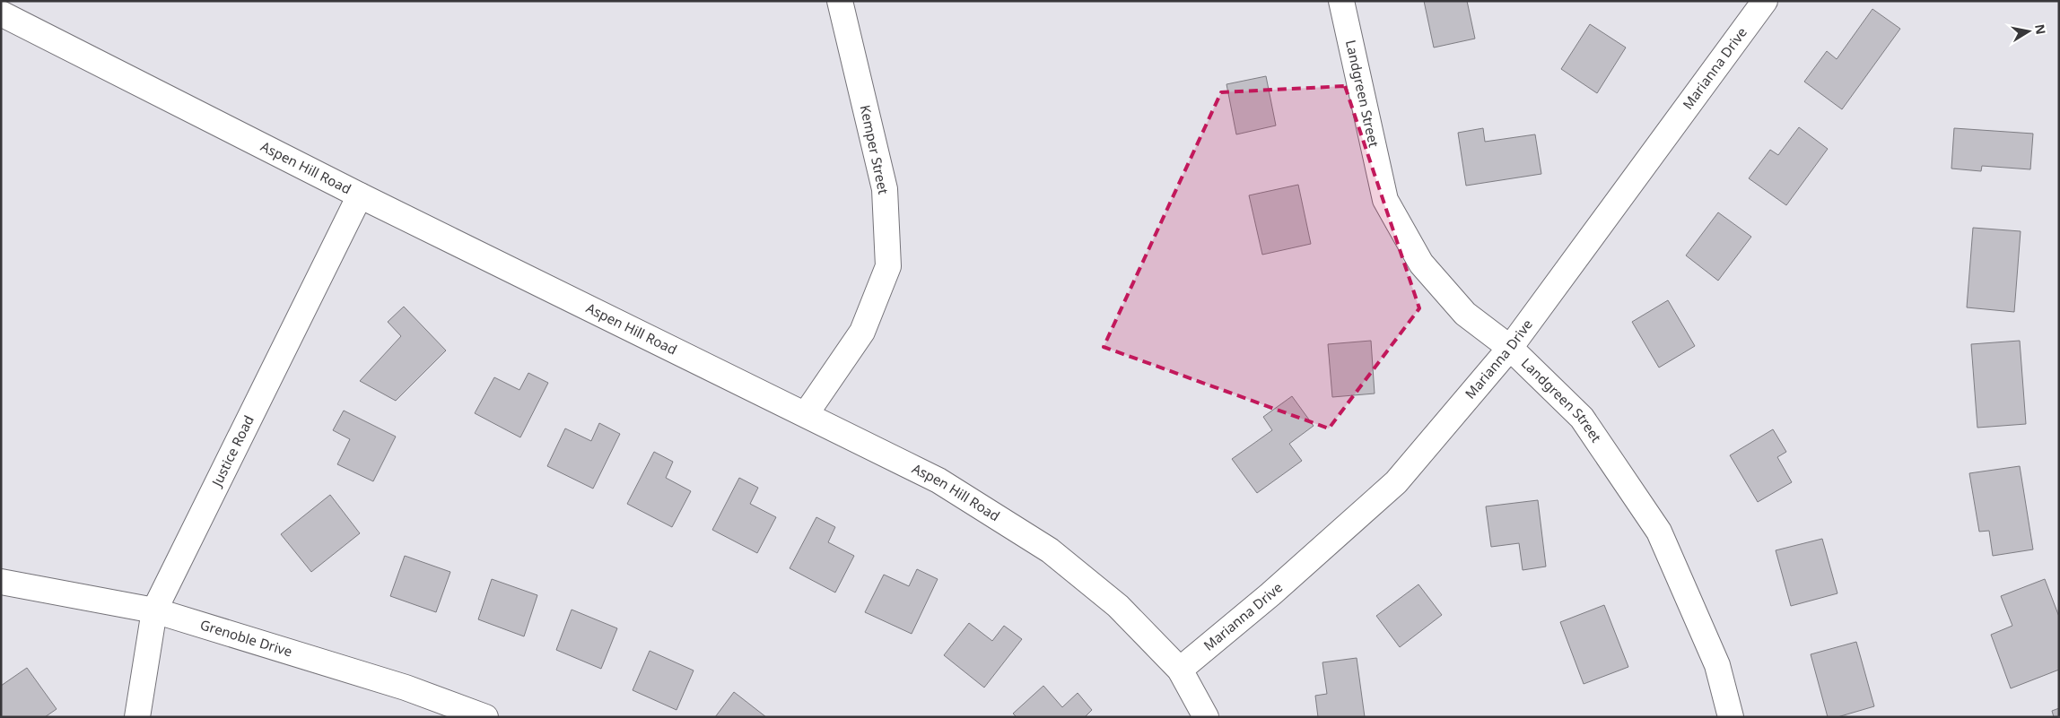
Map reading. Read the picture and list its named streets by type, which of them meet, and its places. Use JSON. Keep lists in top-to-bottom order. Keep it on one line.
{"streets":{"street":["Marianna Drive","Landgreen Street","Kemper Street","Aspen Hill Road","Justice Road","Grenoble Drive"]},"crossings":[["Marianna Drive","Landgreen Street"],["Marianna Drive","Aspen Hill Road"],["Kemper Street","Aspen Hill Road"],["Aspen Hill Road","Justice Road"],["Justice Road","Grenoble Drive"]],"north":"right"}
